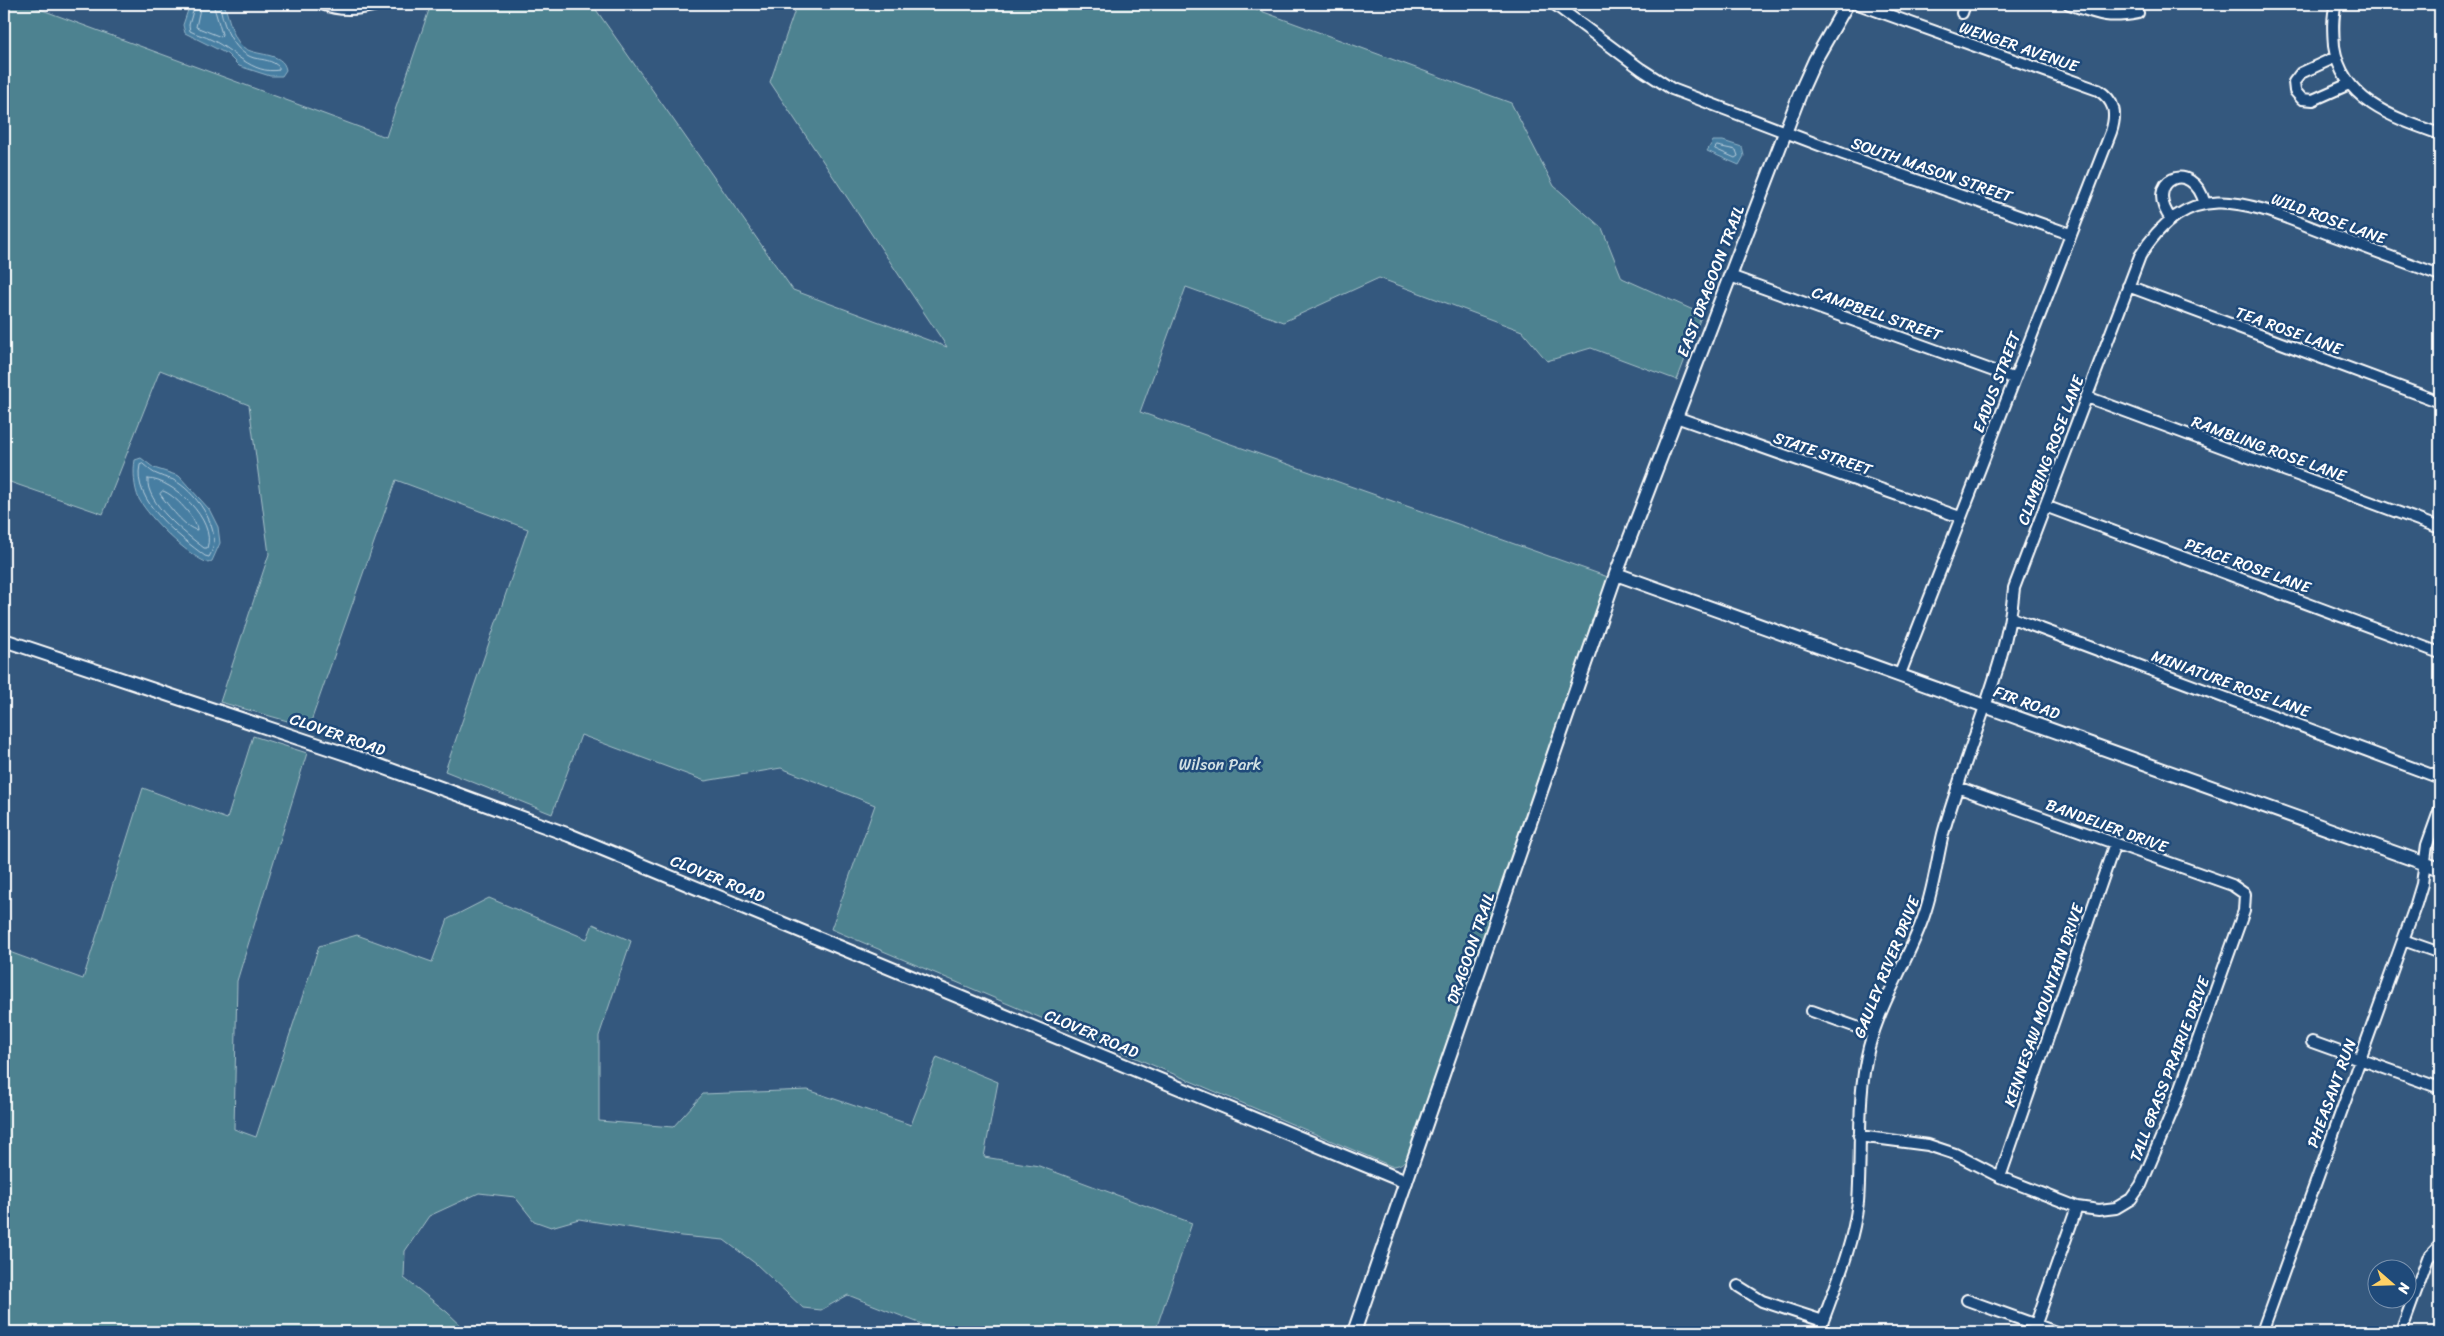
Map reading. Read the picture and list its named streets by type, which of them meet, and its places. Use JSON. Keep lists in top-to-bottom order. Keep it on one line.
{"streets":{"street":["WENGER AVENUE","SOUTH MASON STREET","WILD ROSE LANE","EAST DRAGOON TRAIL","CAMPBELL STREET","TEA ROSE LANE","EADUS STREET","RAMBLING ROSE LANE","CLIMBING ROSE LANE","STATE STREET","PEACE ROSE LANE","MINIATURE ROSE LANE","FIR ROAD","CLOVER ROAD","BANDELIER DRIVE","DRAGOON TRAIL","GAULEY RIVER DRIVE","KENNESAW MOUNTAIN DRIVE","TALL GRASS PRAIRIE DRIVE","PHEASANT RUN"]},"crossings":[["WENGER AVENUE","EADUS STREET"],["SOUTH MASON STREET","EAST DRAGOON TRAIL"],["SOUTH MASON STREET","EADUS STREET"],["WILD ROSE LANE","CLIMBING ROSE LANE"],["EAST DRAGOON TRAIL","CAMPBELL STREET"],["EAST DRAGOON TRAIL","STATE STREET"],["EAST DRAGOON TRAIL","FIR ROAD"],["EAST DRAGOON TRAIL","DRAGOON TRAIL"],["CAMPBELL STREET","EADUS STREET"],["TEA ROSE LANE","CLIMBING ROSE LANE"],["EADUS STREET","STATE STREET"],["EADUS STREET","FIR ROAD"],["RAMBLING ROSE LANE","CLIMBING ROSE LANE"],["CLIMBING ROSE LANE","PEACE ROSE LANE"],["CLIMBING ROSE LANE","MINIATURE ROSE LANE"],["CLIMBING ROSE LANE","FIR ROAD"],["CLIMBING ROSE LANE","GAULEY RIVER DRIVE"],["FIR ROAD","DRAGOON TRAIL"],["FIR ROAD","GAULEY RIVER DRIVE"],["FIR ROAD","PHEASANT RUN"],["CLOVER ROAD","DRAGOON TRAIL"],["BANDELIER DRIVE","GAULEY RIVER DRIVE"],["BANDELIER DRIVE","KENNESAW MOUNTAIN DRIVE"],["BANDELIER DRIVE","TALL GRASS PRAIRIE DRIVE"],["GAULEY RIVER DRIVE","TALL GRASS PRAIRIE DRIVE"],["KENNESAW MOUNTAIN DRIVE","TALL GRASS PRAIRIE DRIVE"]],"parks":["Wilson Park"],"north":"right"}
